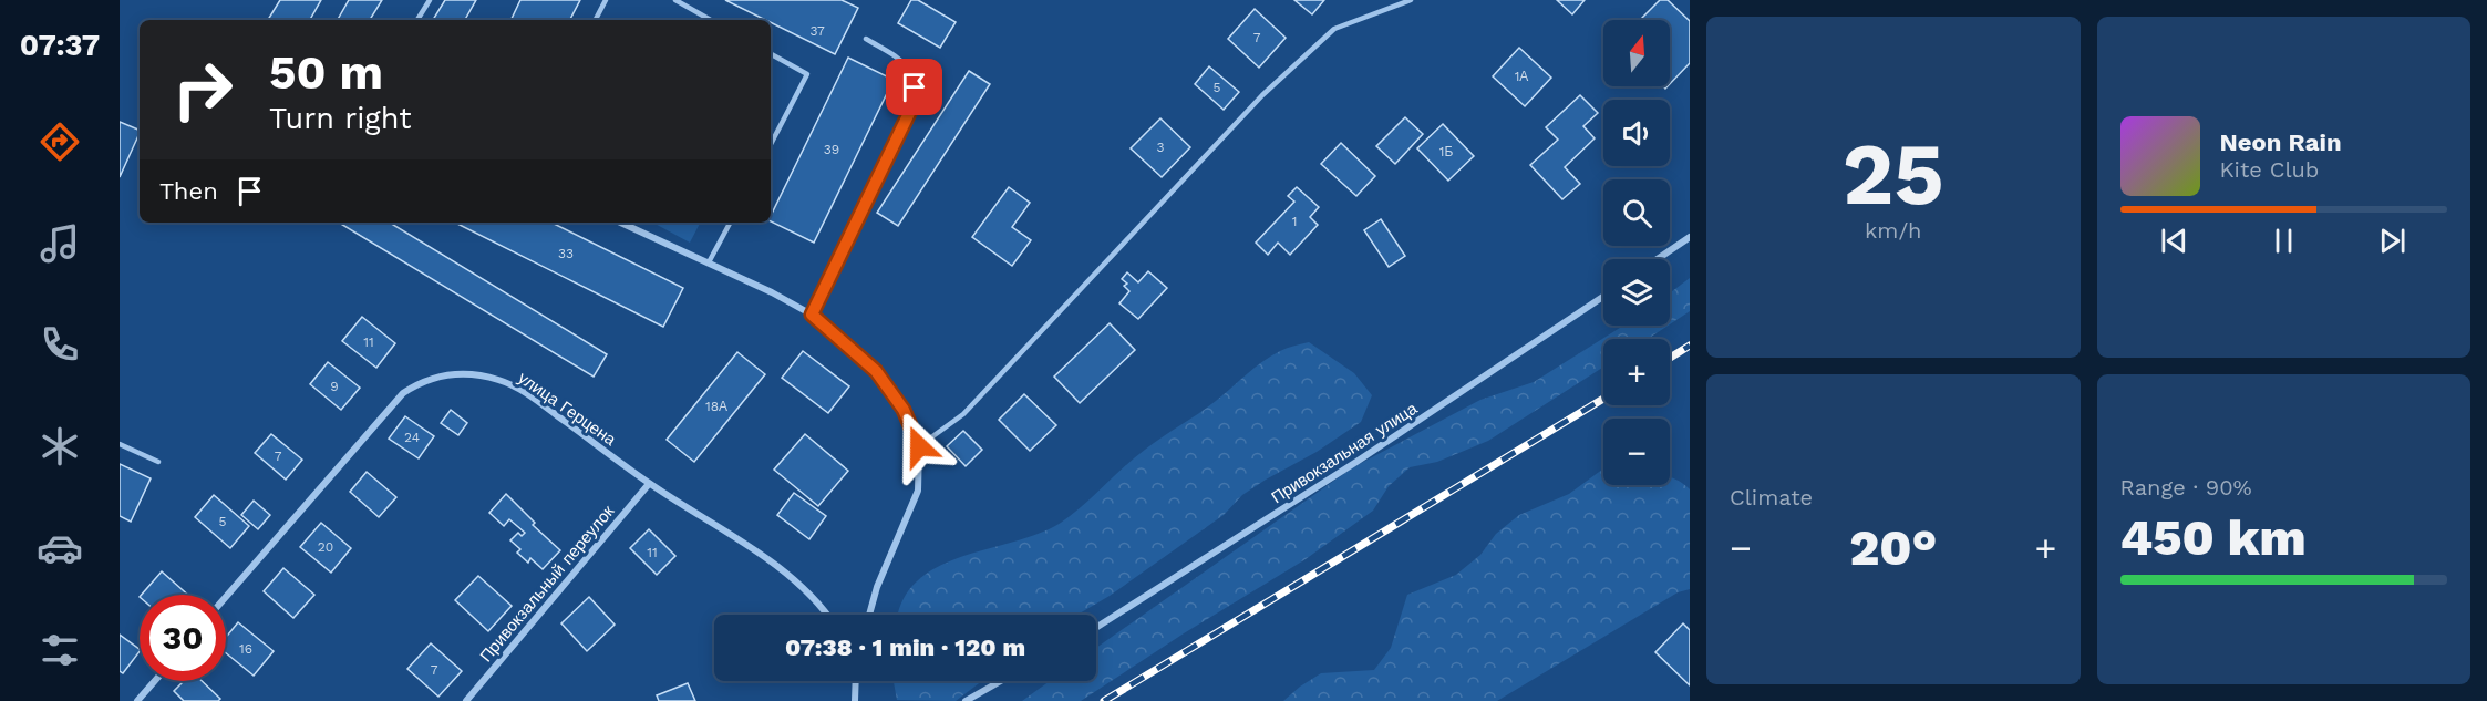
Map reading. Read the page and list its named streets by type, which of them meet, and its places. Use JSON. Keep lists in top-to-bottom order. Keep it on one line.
{"streets":{"street":["улица Герцена","Привокзальная улица","Привокзальный переулок"]},"crossings":[["улица Герцена","Привокзальный переулок"]],"house_numbers":["37","7","1А","5","3","39","1Б","1","33","11","9","18А","24","7","5","20","11","16","7"],"north":"top","page":{"tabs":"07:37","tile":[["25","km/h"],"Climate",["Range · 90%","450 km"]],"map_buttons":["+","−"],"turn":["50 m","Turn right"],"song":["Neon Rain","Kite Club"],"then":"Then","heat":["−","20°","+"],"limit":"30","trip":"07:38 · 1 min · 120 m"}}
